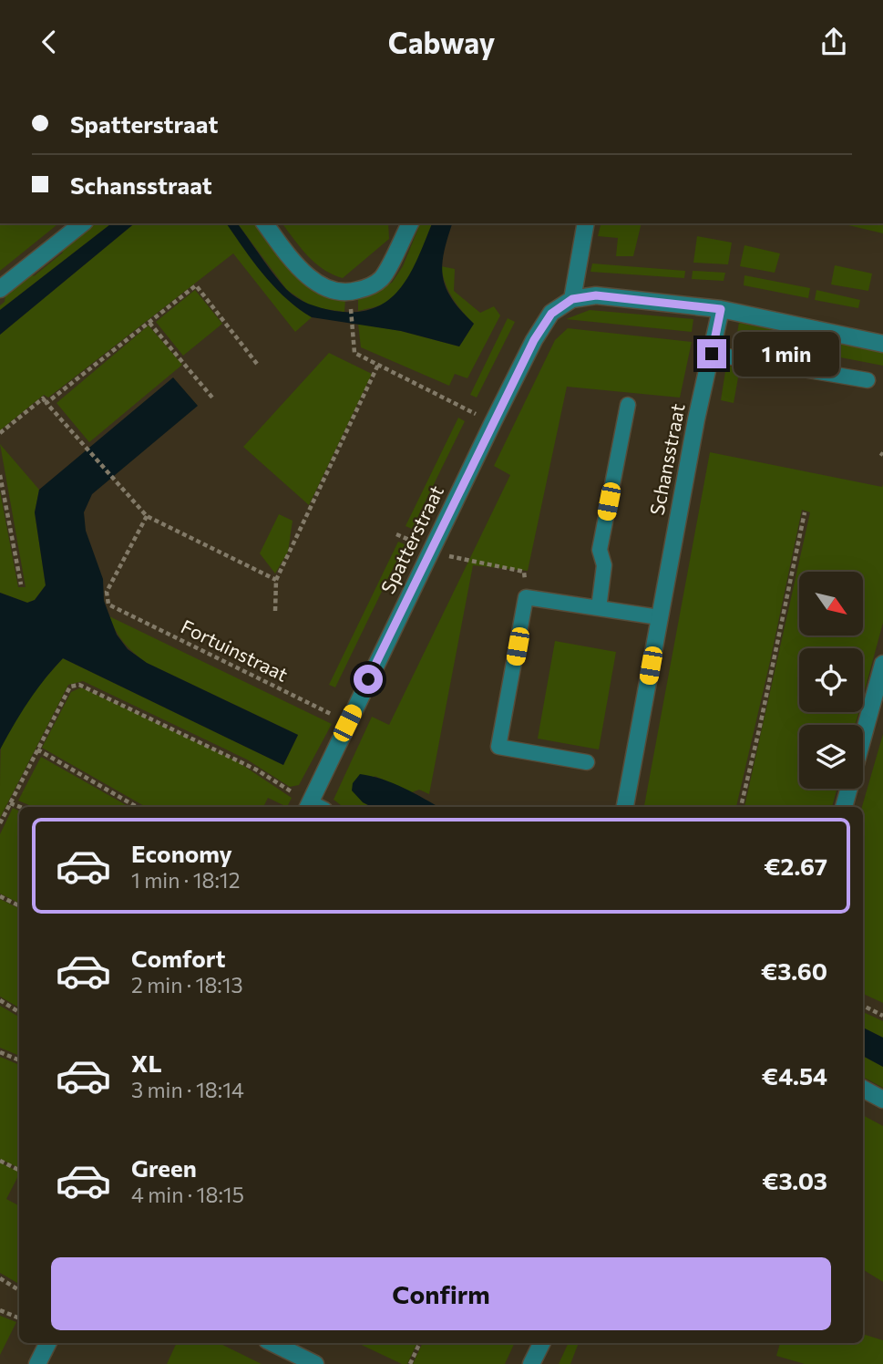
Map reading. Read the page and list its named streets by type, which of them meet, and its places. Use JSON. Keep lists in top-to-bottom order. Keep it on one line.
{"streets":{"street":["Schansstraat","Spatterstraat"],"path":["Fortuinstraat"]},"crossings":[["Spatterstraat","Fortuinstraat"]],"north":"bottom right","page":{"header":"Cabway","banner":["Spatterstraat","Schansstraat"],"bubble":"1 min","list":[{"name":"Economy","note":"1 min · 18:12","value":"€2.67"},{"name":"Comfort","note":"2 min · 18:13","value":"€3.60"},{"name":"XL","note":"3 min · 18:14","value":"€4.54"},{"name":"Green","note":"4 min · 18:15","value":"€3.03"}],"buttons":"Confirm"}}
